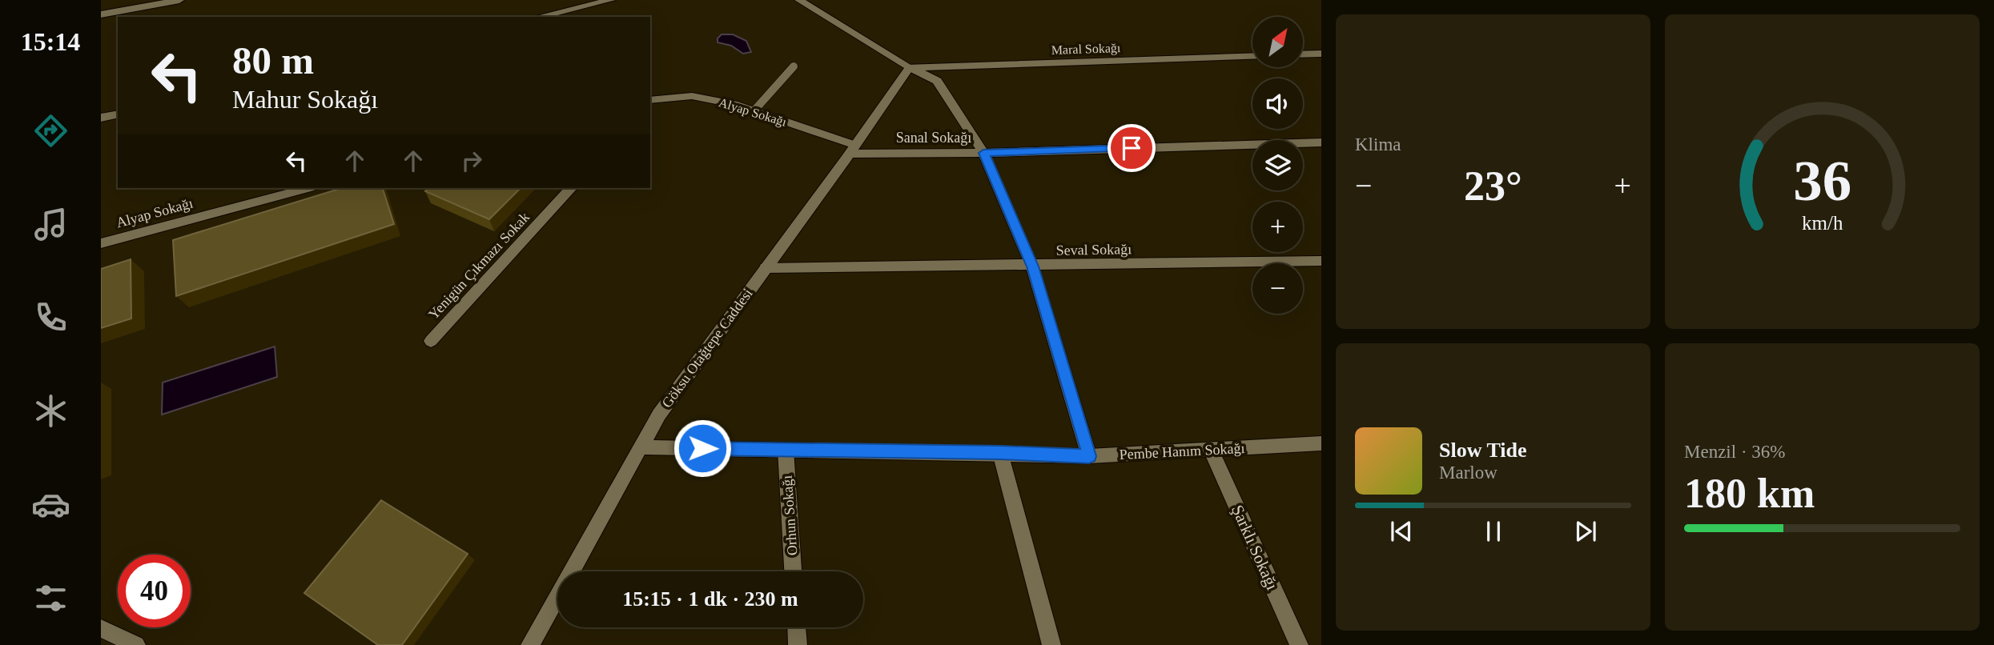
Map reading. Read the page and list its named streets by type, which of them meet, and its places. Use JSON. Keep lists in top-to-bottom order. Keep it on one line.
{"streets":{"street":["Maral Sokağı","Alyap Sokağı","Sanal Sokağı","Seval Sokağı","Yenigün Çıkmazı Sokak","Göksu Otağtepe Caddesi","Pembe Hanım Sokağı","Orhun Sokağı","Şarklı Sokağı"]},"crossings":[["Maral Sokağı","Göksu Otağtepe Caddesi"],["Alyap Sokağı","Sanal Sokağı"],["Alyap Sokağı","Göksu Otağtepe Caddesi"],["Sanal Sokağı","Göksu Otağtepe Caddesi"],["Seval Sokağı","Göksu Otağtepe Caddesi"],["Göksu Otağtepe Caddesi","Pembe Hanım Sokağı"],["Pembe Hanım Sokağı","Orhun Sokağı"],["Pembe Hanım Sokağı","Şarklı Sokağı"]],"north":"top right","page":{"tabs":"15:14","tile":["Klima",["Menzil · 36%","180 km"]],"map_buttons":["+","−"],"turn":["80 m","Mahur Sokağı"],"heat":["−","23°","+"],"song":["Slow Tide","Marlow"],"limit":"40","trip":"15:15 · 1 dk · 230 m","gauge":["36","km/h"]}}
